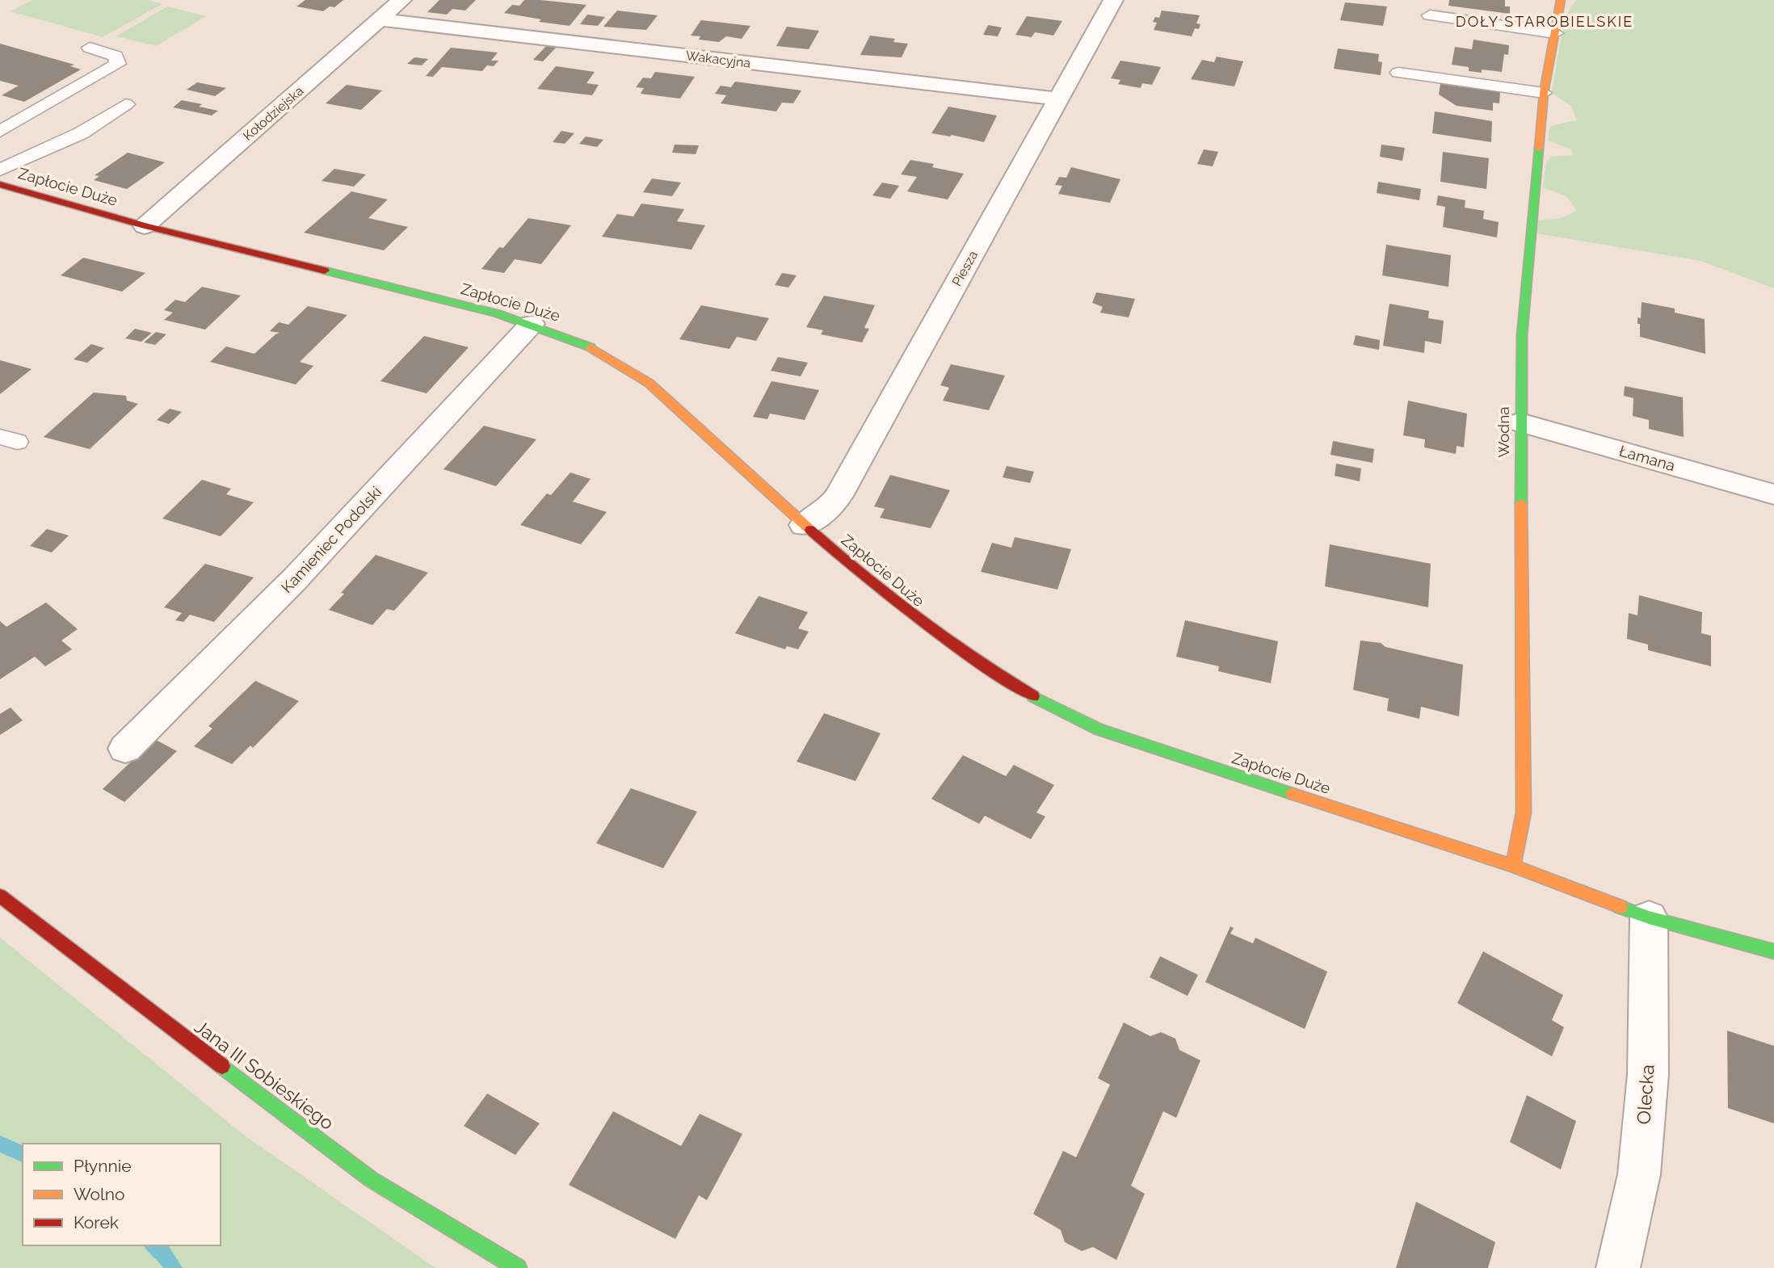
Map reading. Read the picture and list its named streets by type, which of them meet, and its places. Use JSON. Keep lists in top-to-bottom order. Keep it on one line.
{"streets":{"street":["Wakacyjna","Kołodziejska","Zapłocie Duże","Piesza","Wodna","Łamana","Kamieniec Podolski","Jana III Sobieskiego","Olecka"]},"crossings":[["Wakacyjna","Kołodziejska"],["Wakacyjna","Piesza"],["Kołodziejska","Zapłocie Duże"],["Zapłocie Duże","Piesza"],["Zapłocie Duże","Wodna"],["Zapłocie Duże","Kamieniec Podolski"],["Zapłocie Duże","Olecka"],["Wodna","Łamana"]],"districts":["DOŁY STAROBIELSKIE"],"legend":["Płynnie","Wolno","Korek"]}
